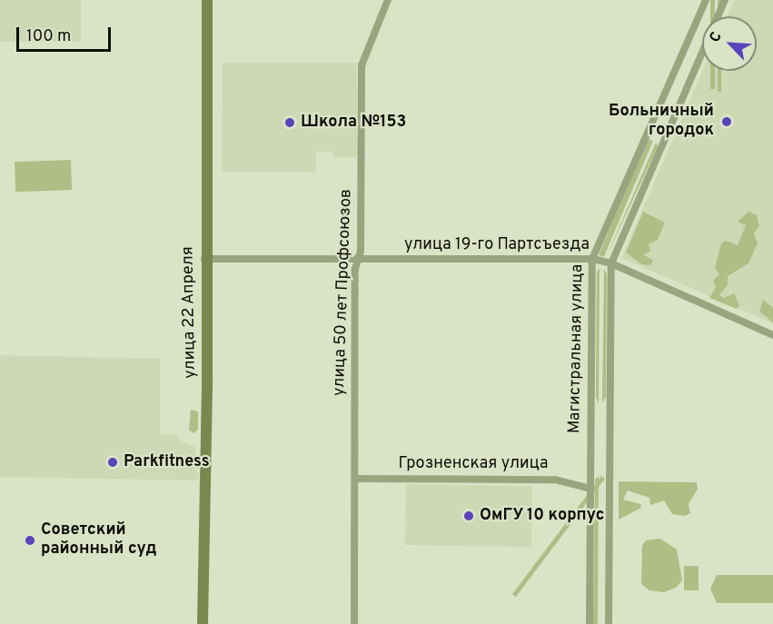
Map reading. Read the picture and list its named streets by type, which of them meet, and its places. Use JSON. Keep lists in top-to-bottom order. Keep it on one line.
{"streets":{"main road":["улица 22 Апреля"],"street":["улица 19-го Партсъезда","улица 50 лет Профсоюзов","Магистральная улица","Грозненская улица"]},"crossings":[["улица 19-го Партсъезда","улица 50 лет Профсоюзов"],["улица 19-го Партсъезда","улица 22 Апреля"],["улица 19-го Партсъезда","Магистральная улица"],["улица 50 лет Профсоюзов","Грозненская улица"],["Магистральная улица","Грозненская улица"]],"places":["Больничный городок","Школа №153","Parkfitness","ОмГУ 10 корпус","Советский районный суд"],"scale_bar":"100 m","north":"top left"}
